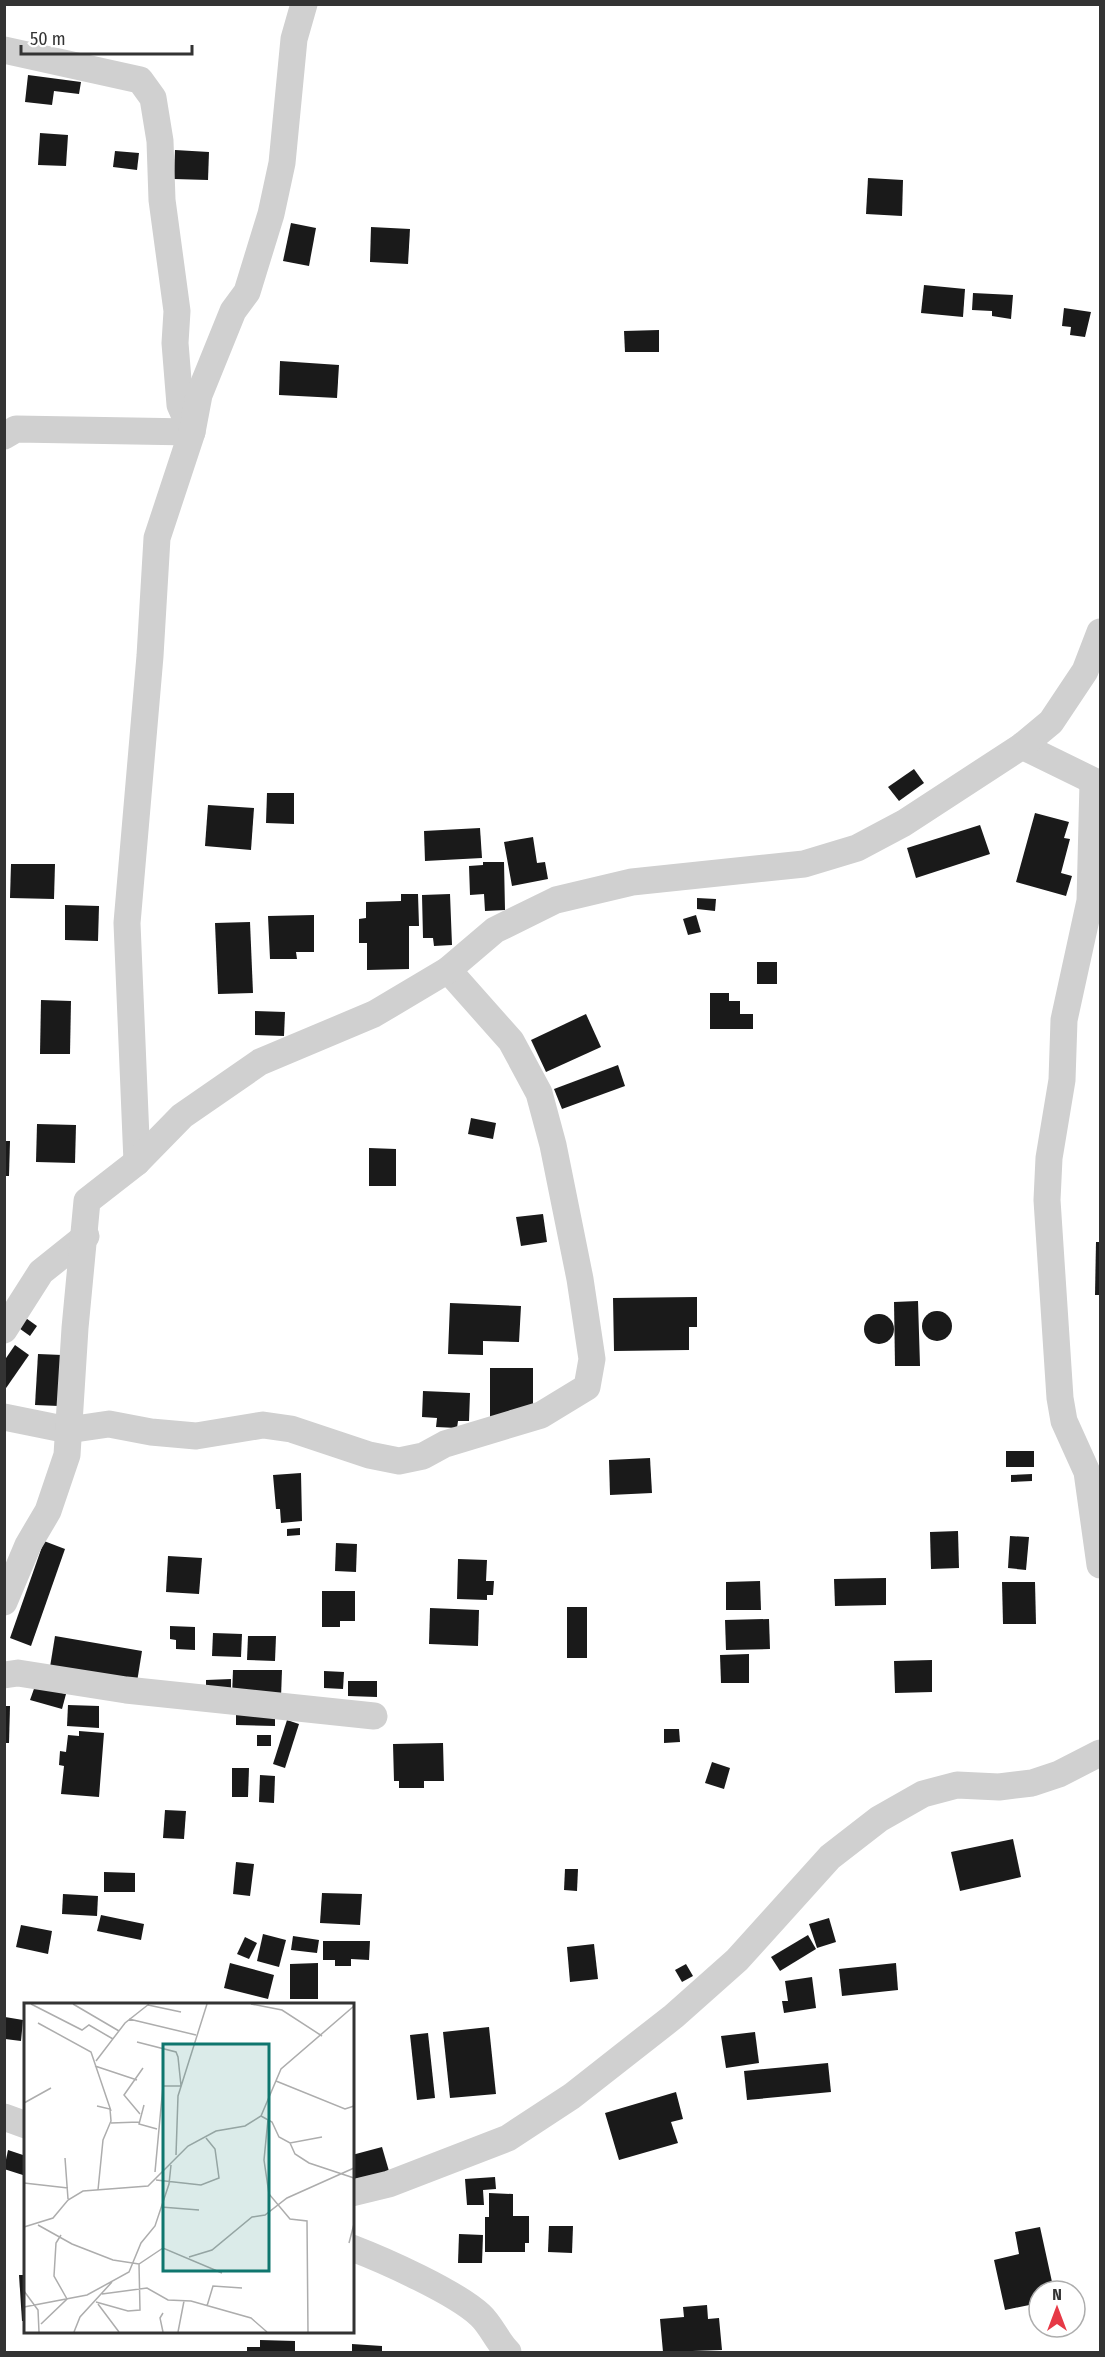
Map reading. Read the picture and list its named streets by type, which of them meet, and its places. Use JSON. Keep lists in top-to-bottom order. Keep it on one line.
{"scale_bar":"50 m","north":"top"}
